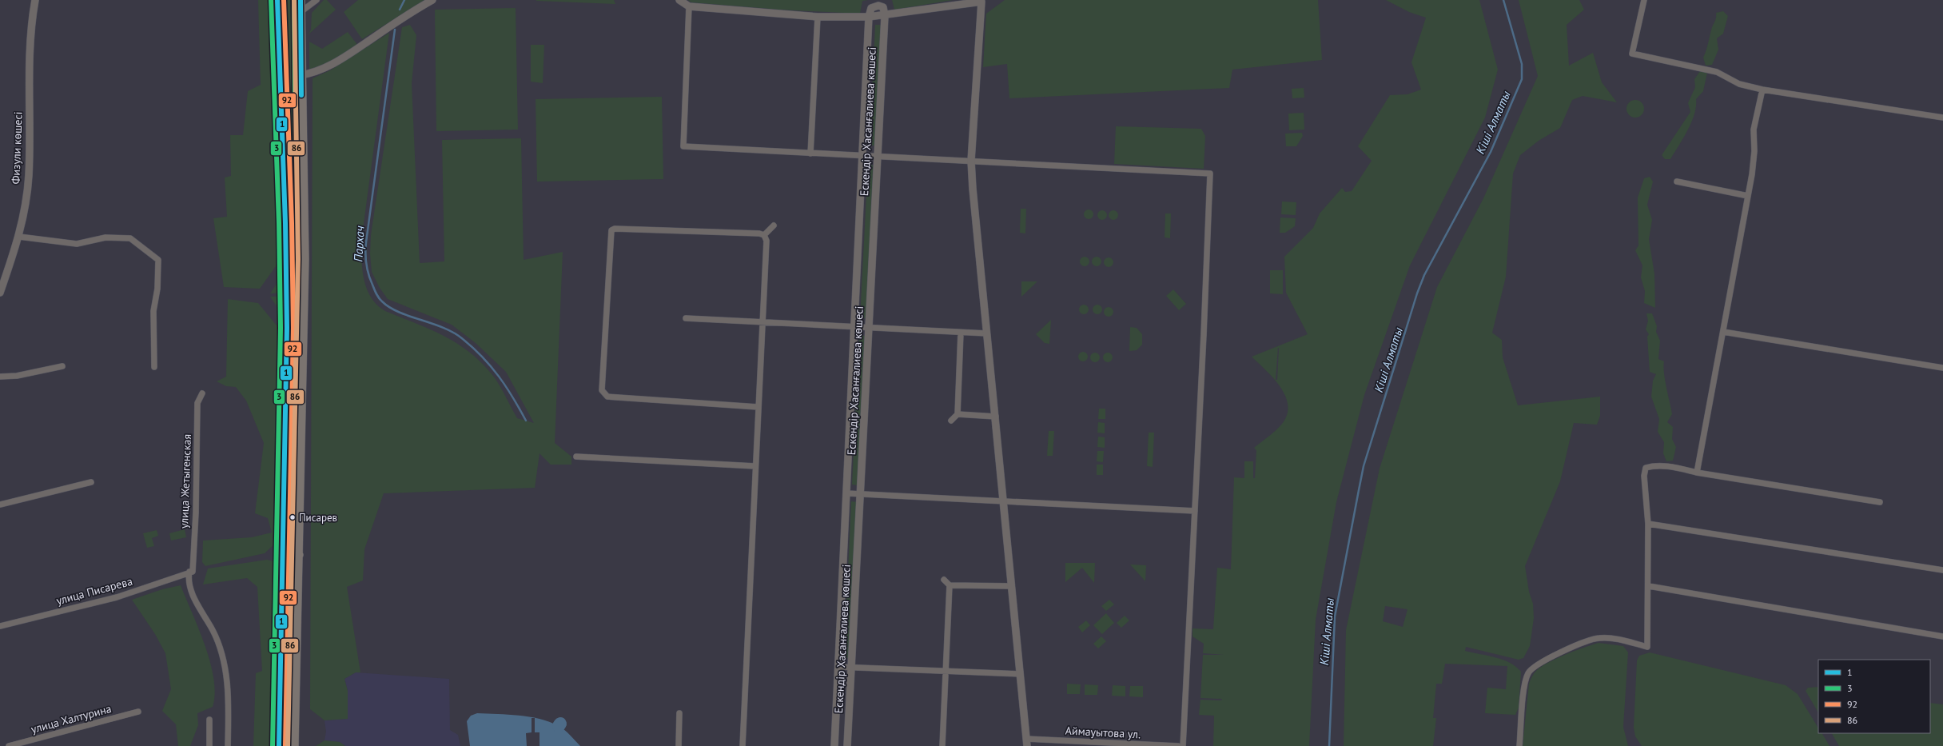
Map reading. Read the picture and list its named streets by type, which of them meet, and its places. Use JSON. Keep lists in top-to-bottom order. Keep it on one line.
{"streets":{"street":["Ескендір Хасанғалиева көшесі","Физули көшесі","улица Жетыгенская","улица Писарева","улица Халтурина","Аймауытова ул."]},"crossings":[["улица Жетыгенская","улица Писарева"]],"water":["Кіші Алматы","Пархач"],"places":["Писарев"],"lines":["transit line 1","transit line 3","transit line 92","transit line 86"],"legend":["1","3","92","86"]}
